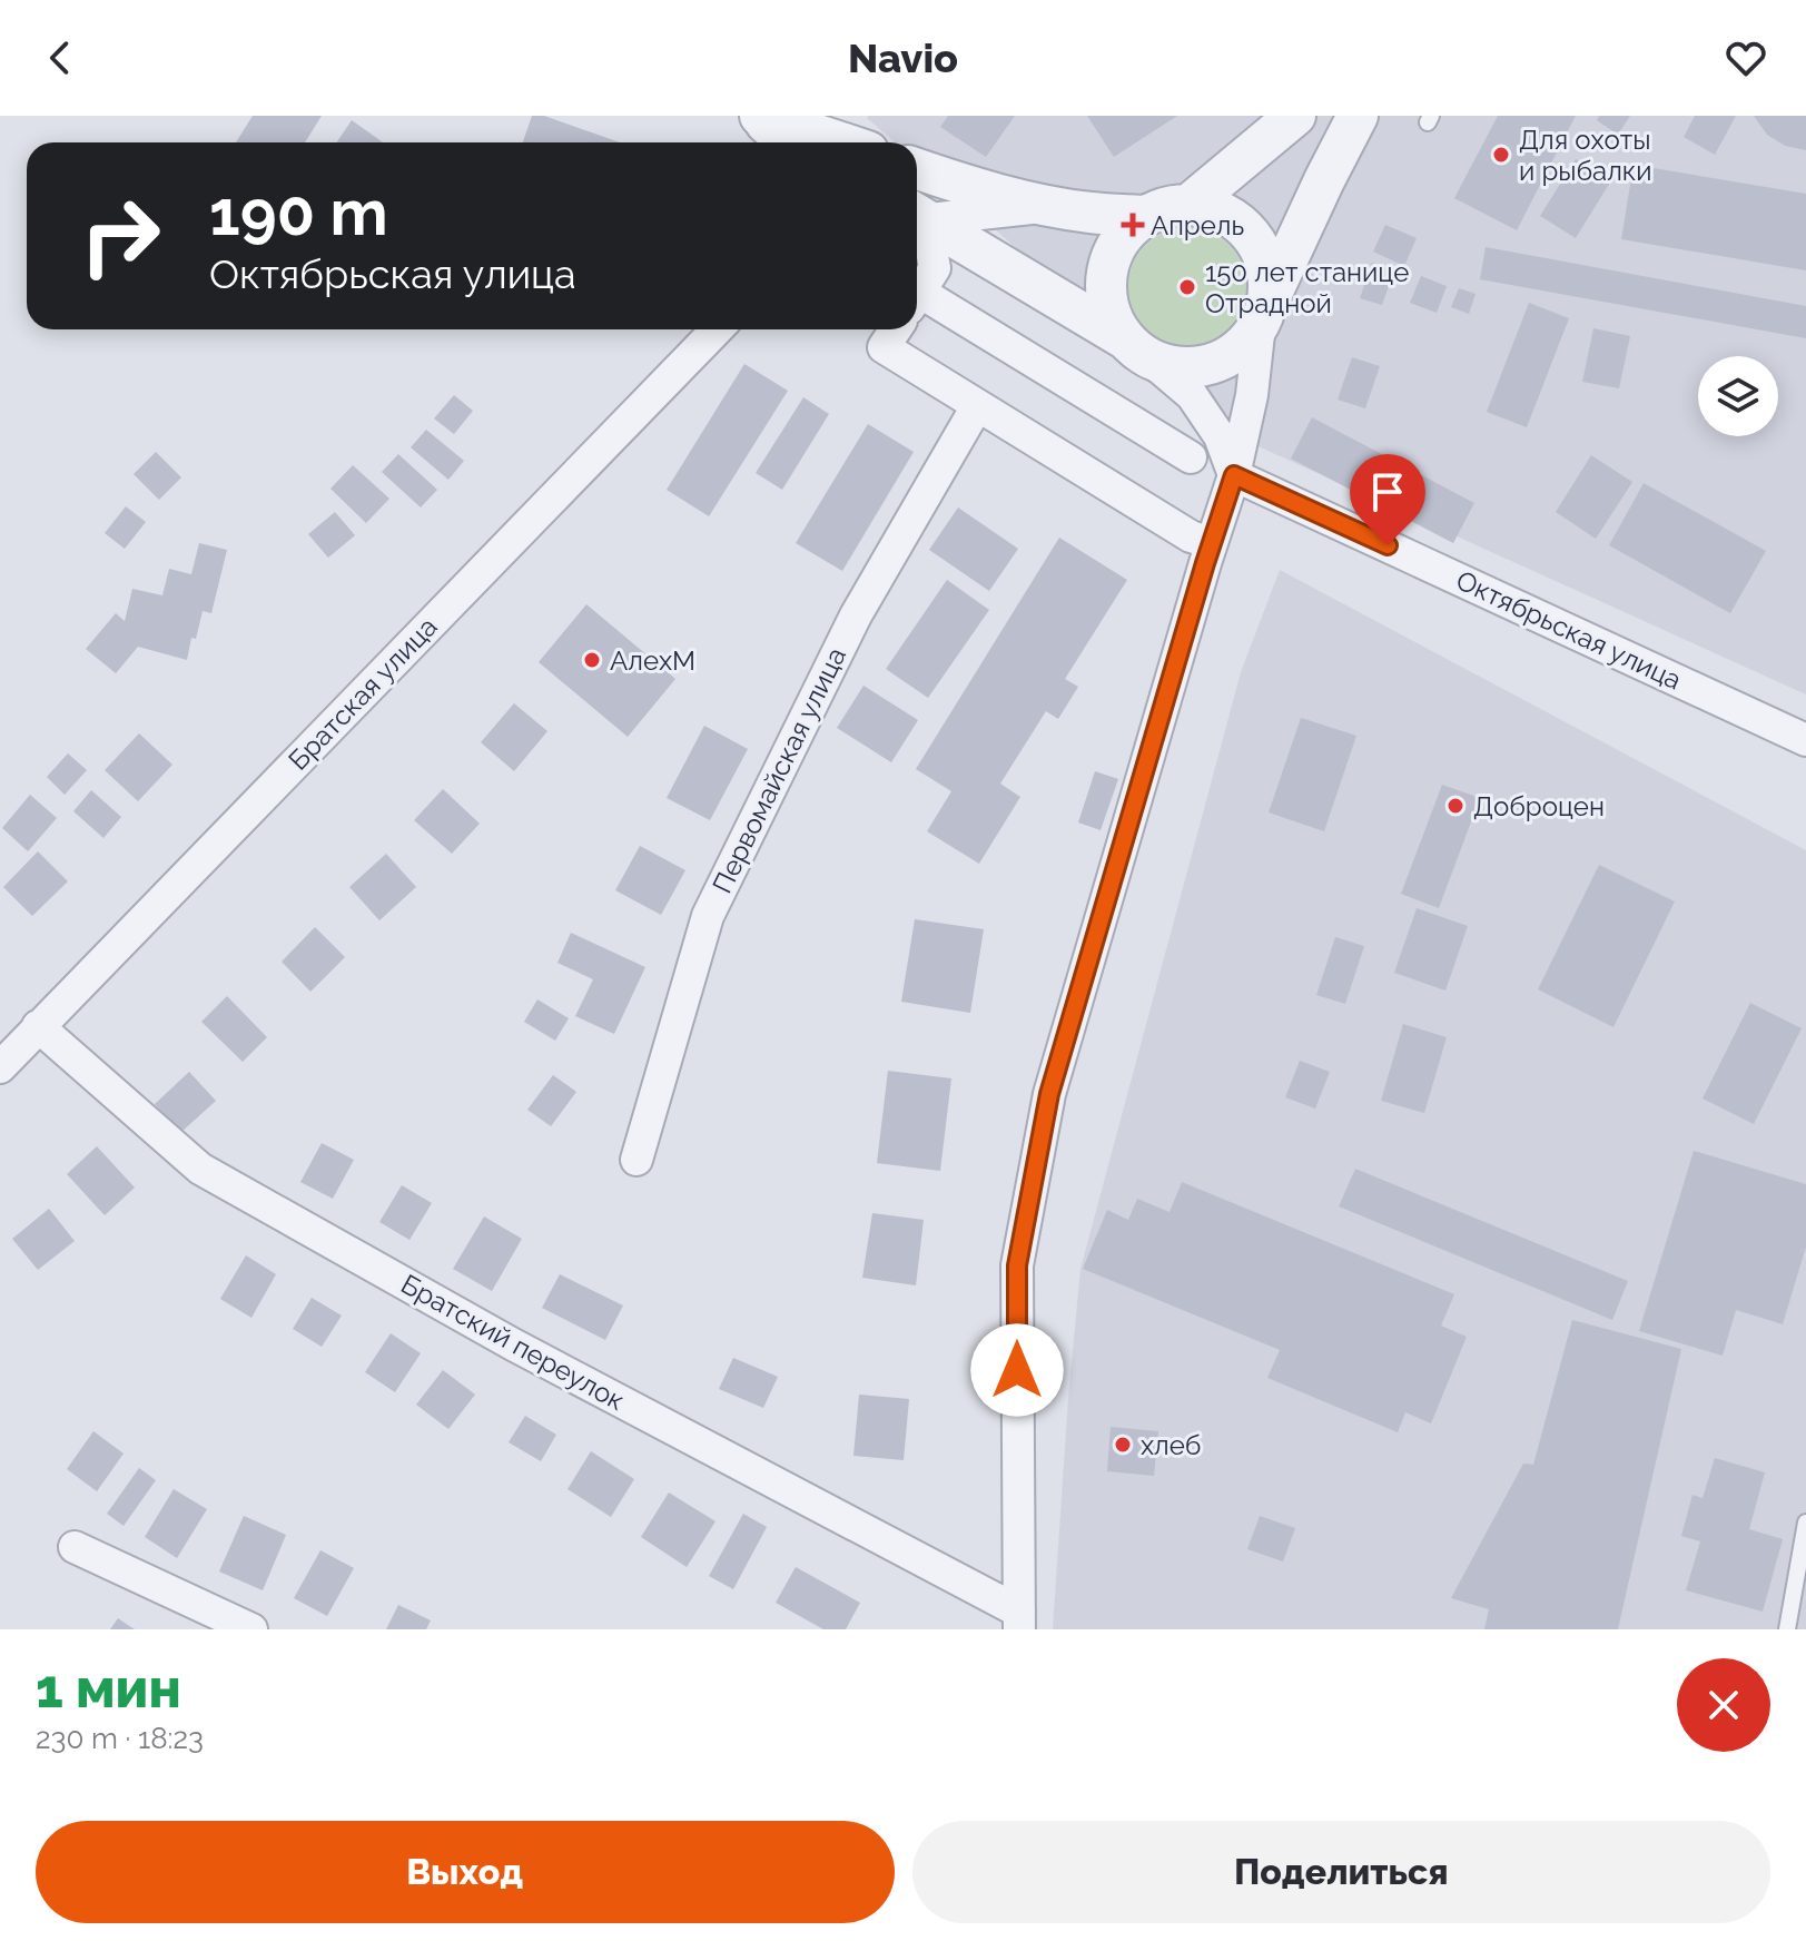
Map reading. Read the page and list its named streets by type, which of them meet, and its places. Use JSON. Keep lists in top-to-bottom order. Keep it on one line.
{"streets":{"street":["Октябрьская улица","Братская улица","Первомайская улица","Братский переулок"]},"crossings":[["Братская улица","Братский переулок"]],"places":{"other":["Для охоты и рыбалки","150 лет станице Отрадной","АлехМ","Доброцен","хлеб"],"health":["Апрель"]},"page":{"header":"Navio","turn":["190 m","Октябрьская улица"],"heading":["1 мин","230 m · 18:23"],"buttons":["Выход","Поделиться"]}}
